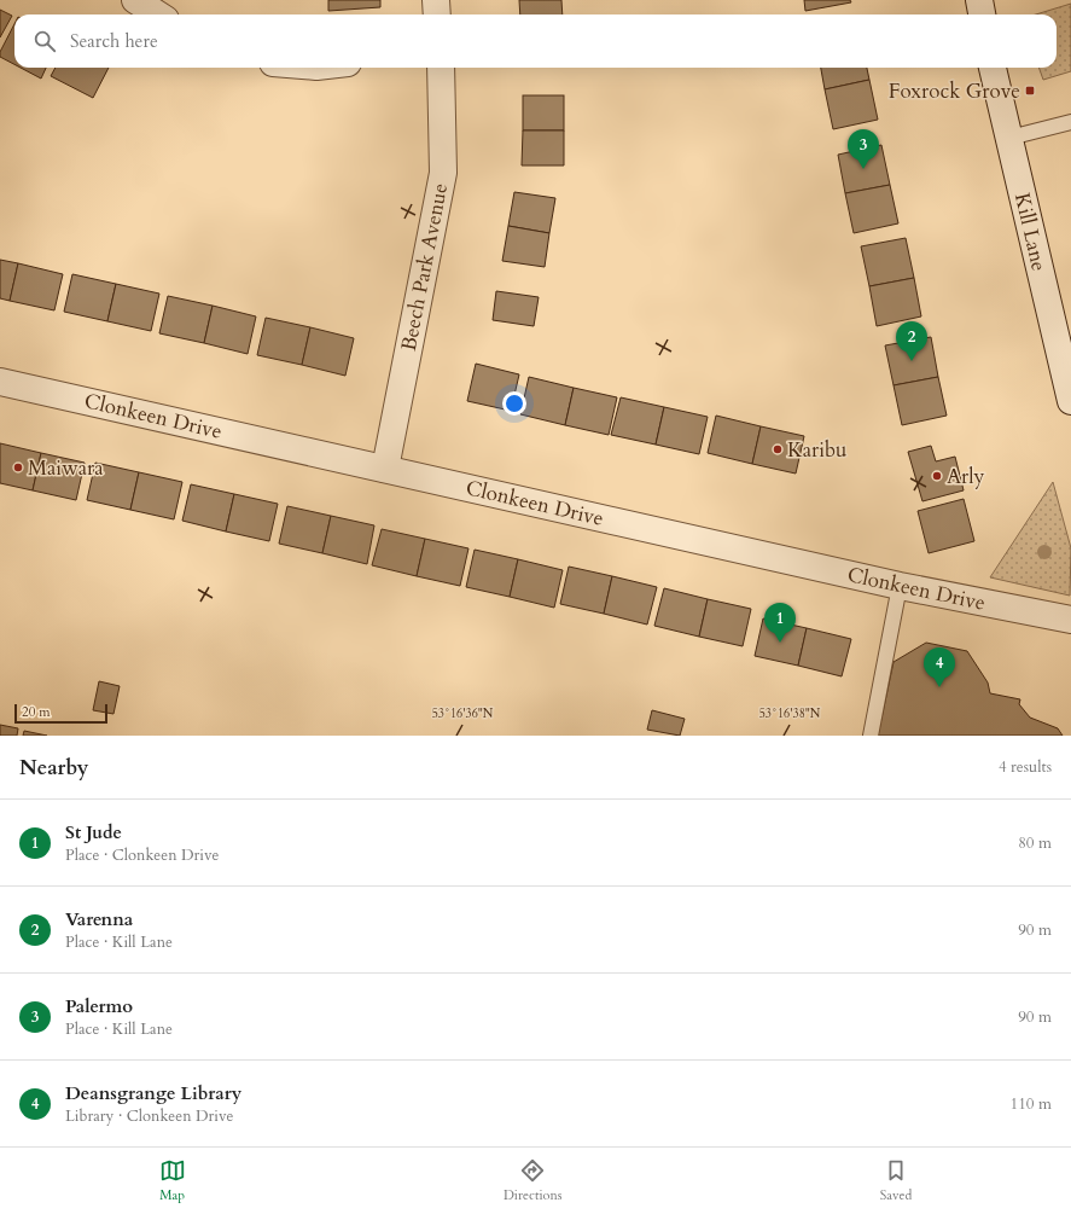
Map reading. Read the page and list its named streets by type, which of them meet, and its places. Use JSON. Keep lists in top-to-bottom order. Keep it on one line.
{"streets":{"street":["Kill Lane","Beech Park Avenue","Clonkeen Drive"]},"crossings":[["Beech Park Avenue","Clonkeen Drive"]],"places":{"transit":["Foxrock Grove"],"other":["Karibu","Maiwara","Arly"]},"scale_bar":"20 m","page":{"search":"Search here","pins":["3","2","1","4"],"scale":"20 m","heading":["Nearby","4 results"],"list":[{"mark":"1","name":"St Jude","note":"Place · Clonkeen Drive","value":"80 m"},{"mark":"2","name":"Varenna","note":"Place · Kill Lane","value":"90 m"},{"mark":"3","name":"Palermo","note":"Place · Kill Lane","value":"90 m"},{"mark":"4","name":"Deansgrange Library","note":"Library · Clonkeen Drive","value":"110 m"}],"nav":["Map","Directions","Saved"]},"coordinates":["53°16'36\"N","53°16'38\"N"]}
